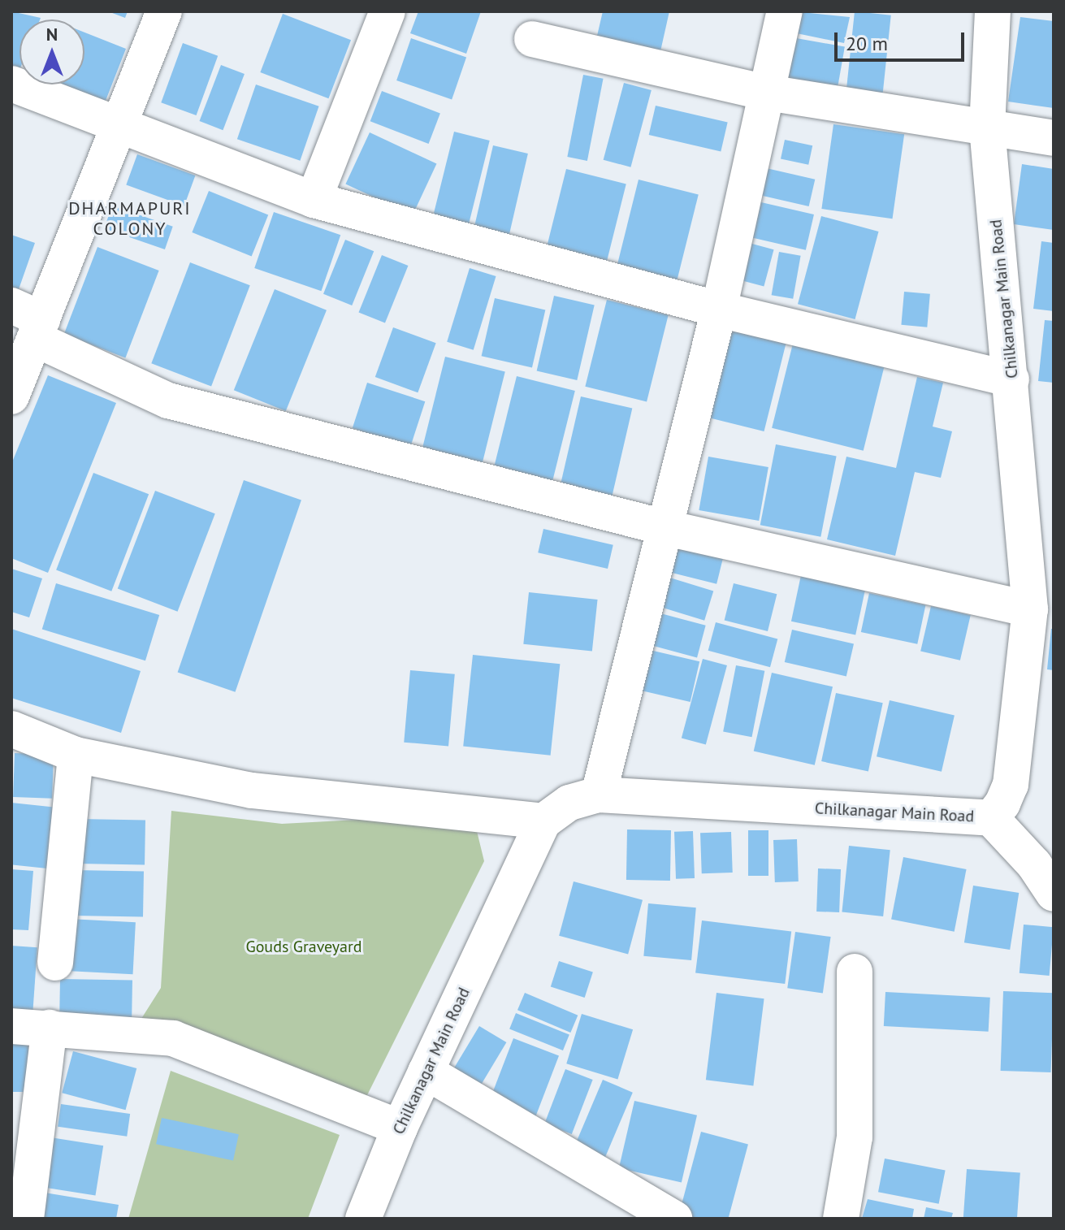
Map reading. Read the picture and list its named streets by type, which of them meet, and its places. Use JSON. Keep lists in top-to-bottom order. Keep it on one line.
{"streets":{"street":["Chilkanagar Main Road"]},"districts":["DHARMAPURI COLONY"],"parks":["Gouds Graveyard"],"scale_bar":"20 m","north":"top"}
